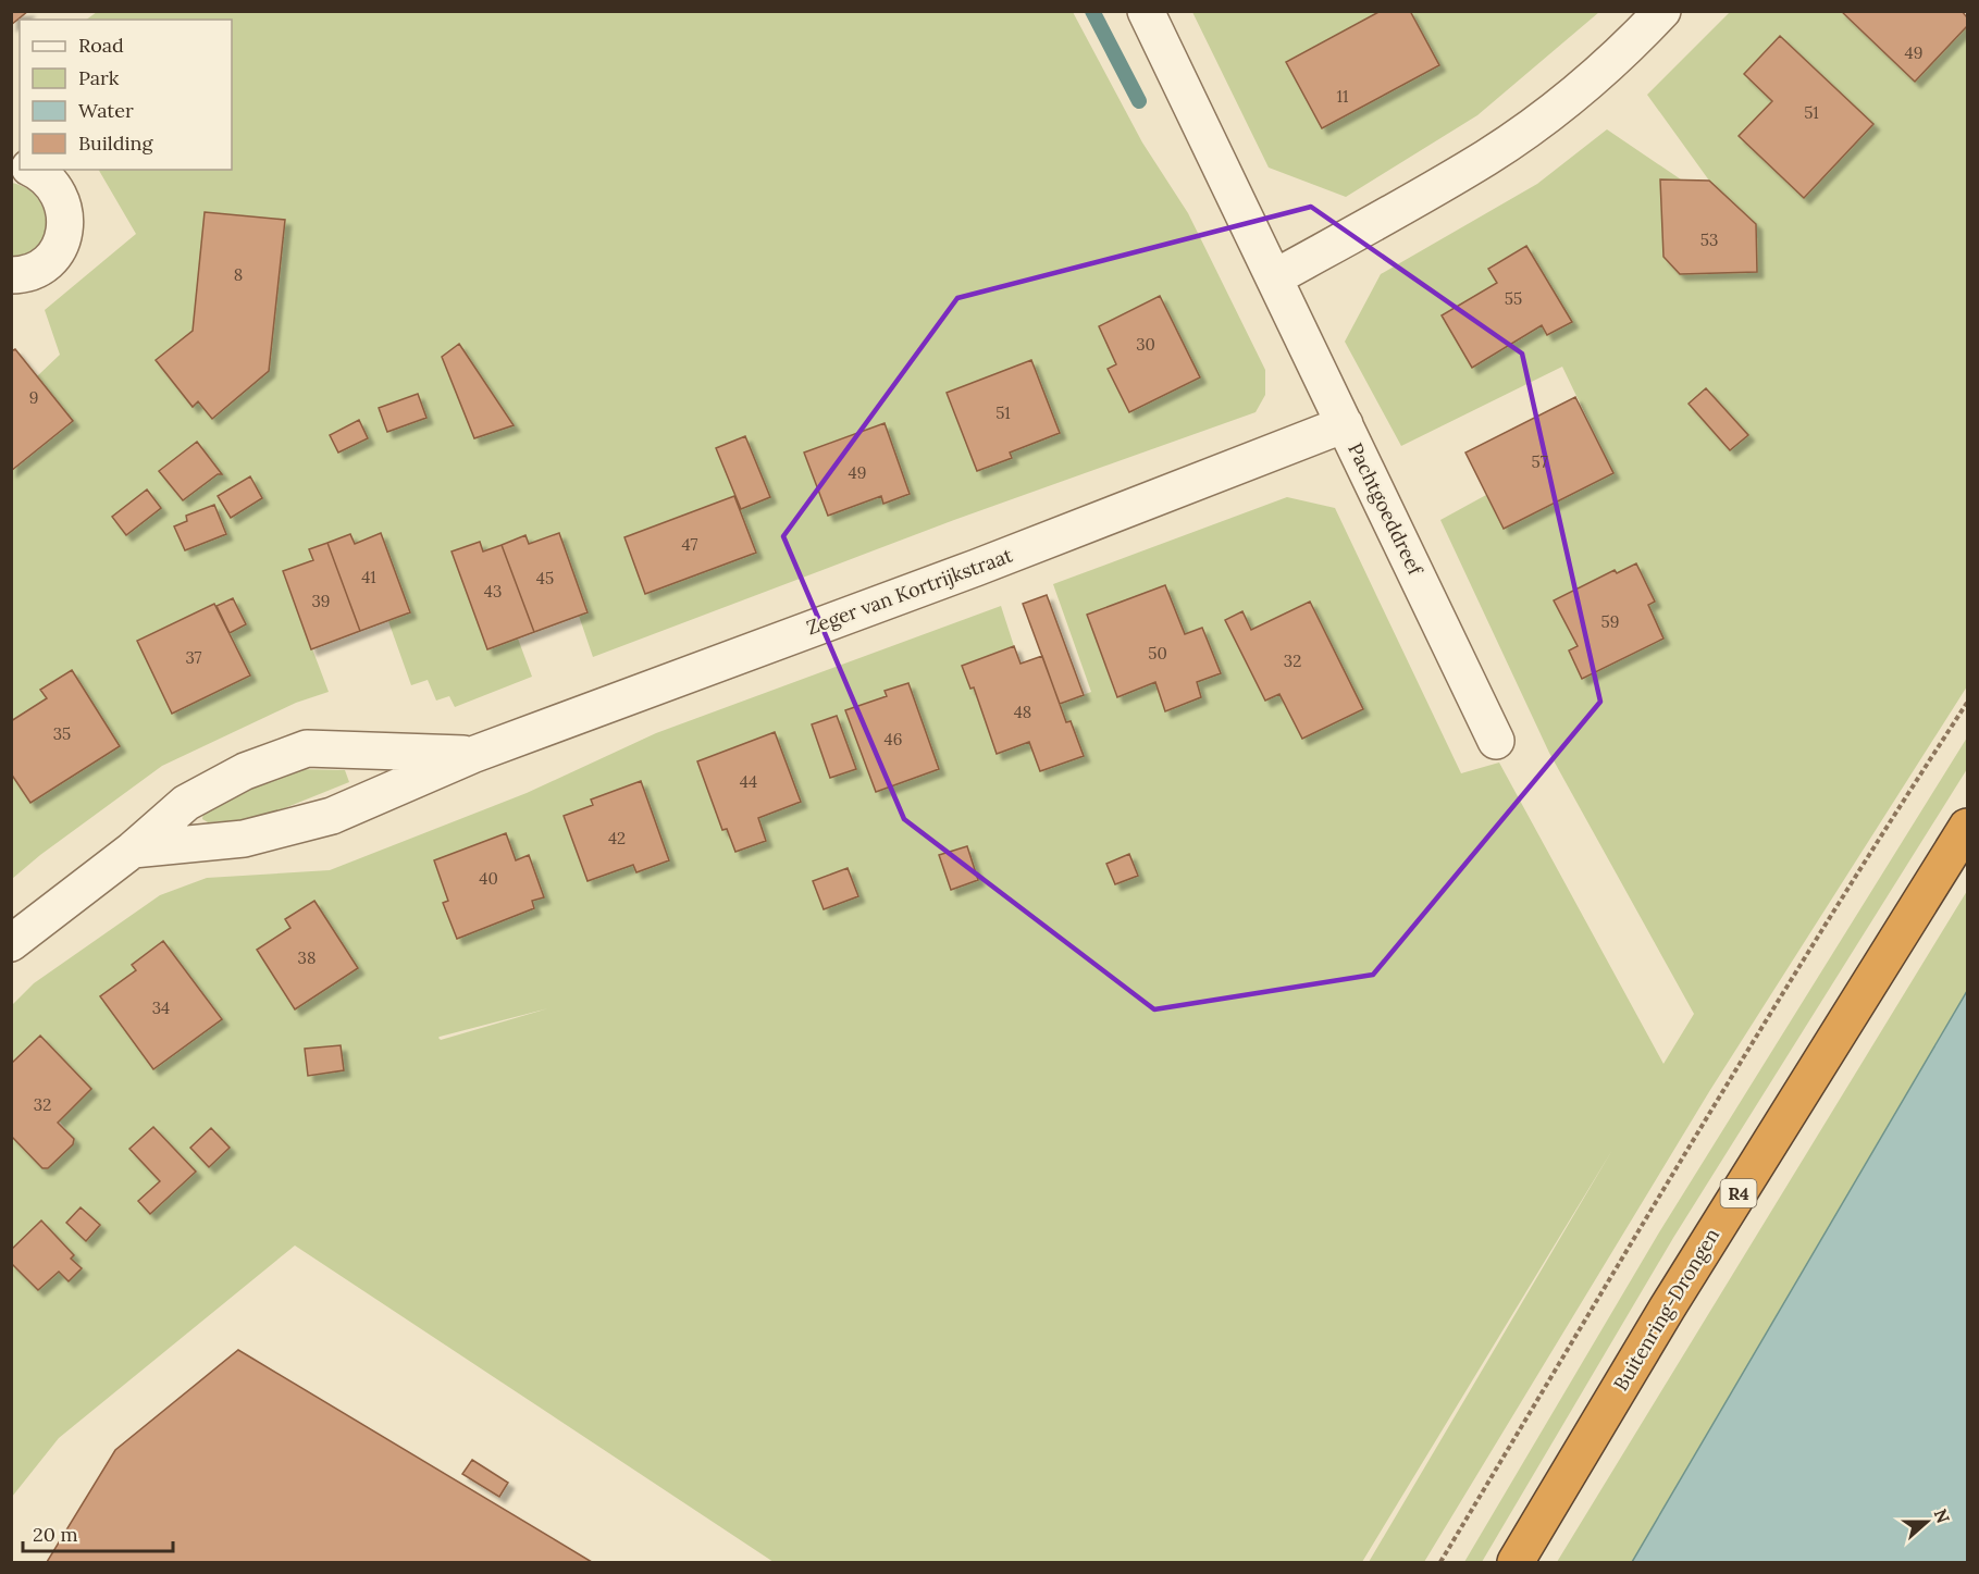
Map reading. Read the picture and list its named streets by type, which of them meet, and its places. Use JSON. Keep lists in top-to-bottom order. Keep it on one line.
{"streets":{"highway":["R4","Buitenring-Drongen"],"street":["Pachtgoeddreef","Zeger van Kortrijkstraat"]},"crossings":[["Pachtgoeddreef","Zeger van Kortrijkstraat"]],"house_numbers":["49","11","51","53","8","55","30","9","51","57","49","47","41","45","43","39","59","50","37","32","48","35","46","44","42","40","38","34","32"],"legend":["Road","Park","Water","Building"],"scale_bar":"20 m","north":"right"}
